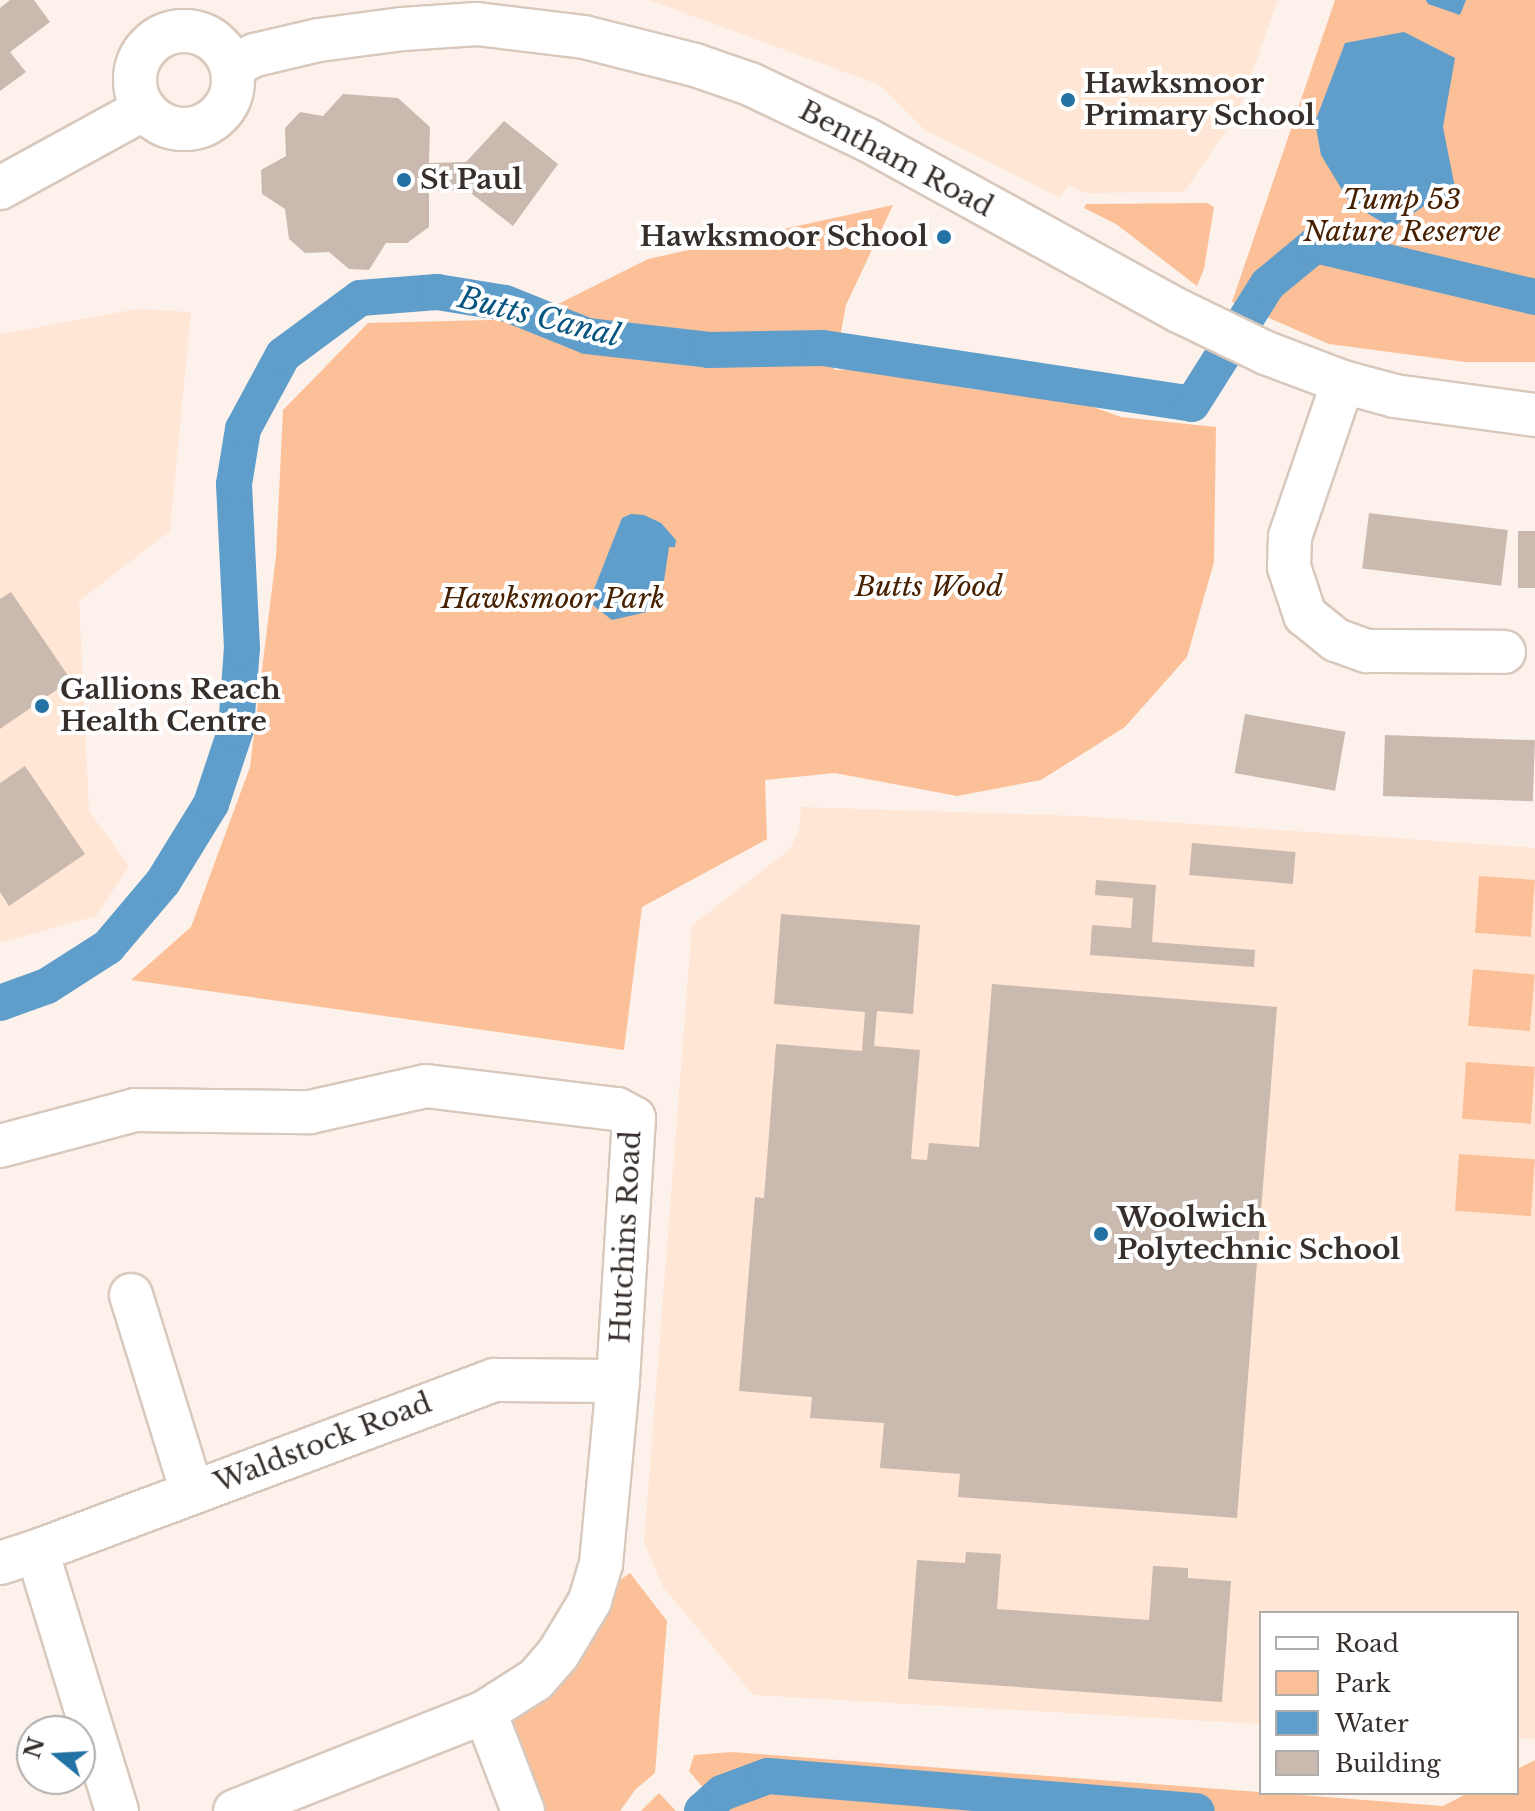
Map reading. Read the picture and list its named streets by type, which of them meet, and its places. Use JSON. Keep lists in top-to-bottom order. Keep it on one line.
{"streets":{"street":["Bentham Road","Hutchins Road","Waldstock Road"]},"crossings":[["Hutchins Road","Waldstock Road"]],"water":["Butts Canal"],"parks":["Tump 53 Nature Reserve","Butts Wood","Hawksmoor Park"],"places":["Hawksmoor Primary School","St Paul","Hawksmoor School","Gallions Reach Health Centre","Woolwich Polytechnic School"],"legend":["Road","Park","Water","Building"],"north":"left"}
